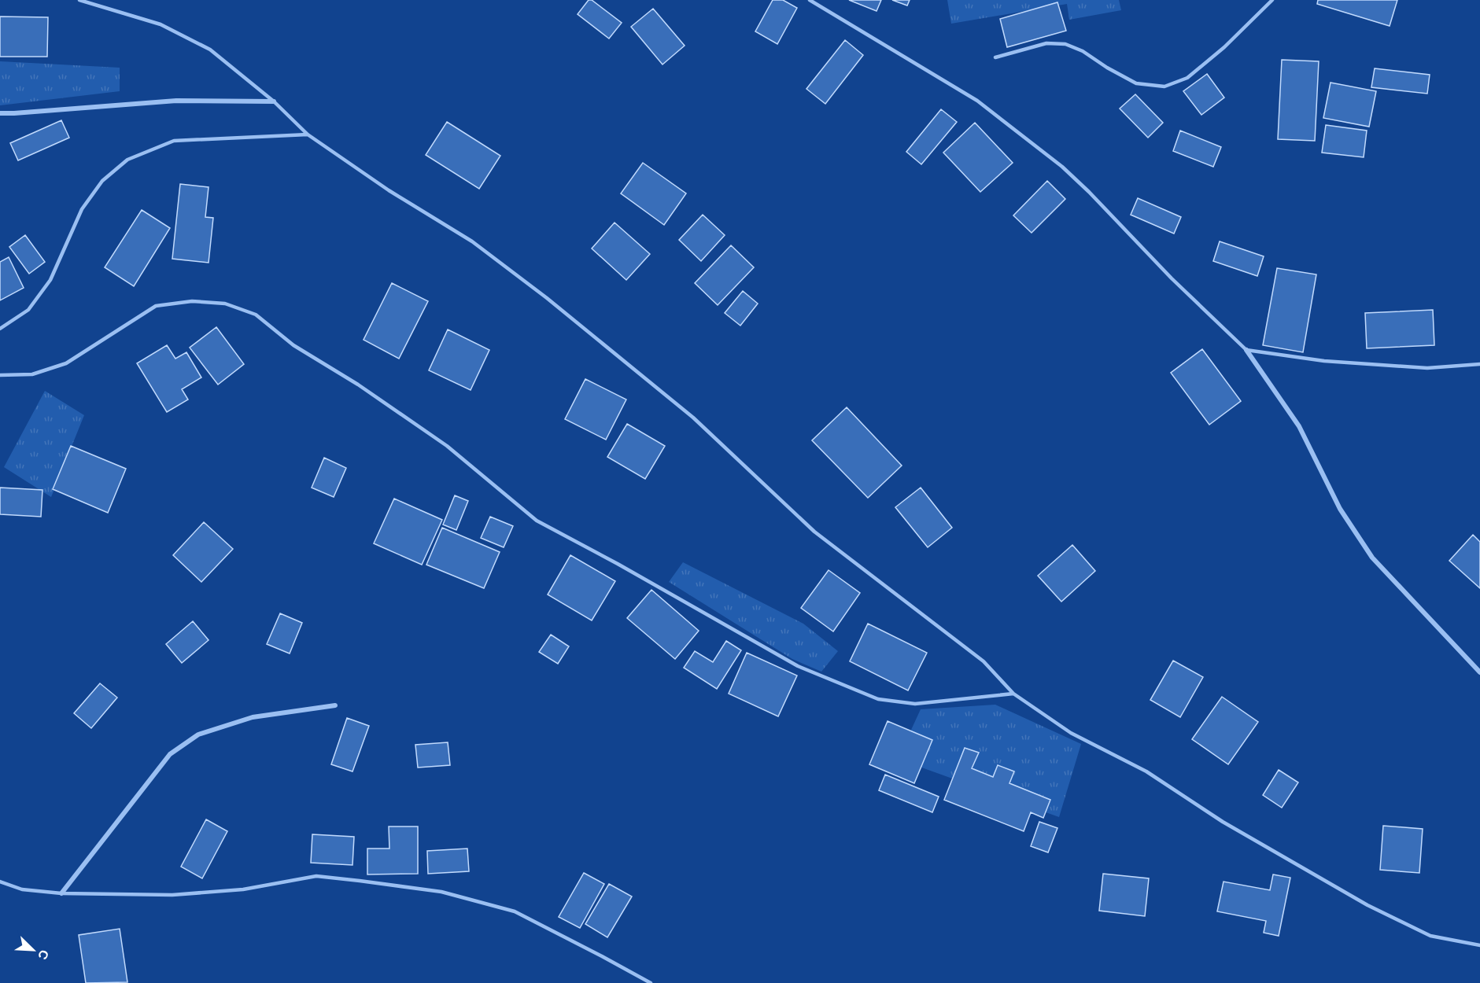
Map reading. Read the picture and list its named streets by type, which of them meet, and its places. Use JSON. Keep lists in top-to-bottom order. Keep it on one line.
{"north":"bottom right"}
